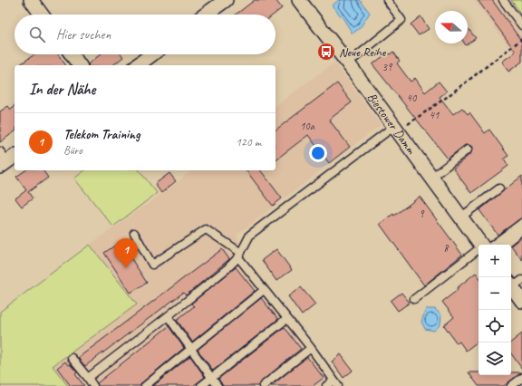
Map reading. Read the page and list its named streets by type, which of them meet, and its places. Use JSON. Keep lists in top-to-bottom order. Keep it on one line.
{"streets":{"street":["Biestower Damm"]},"places":{"bus stop":["Neue Reihe"]},"house_numbers":["39","40","41","10a","9","8"],"north":"left","page":{"search":"Hier suchen","heading":"In der Nähe","list":[{"mark":"1","name":"Telekom Training","note":"Büro","value":"120 m"}],"pins":"1","map_buttons":["+","−"]}}
